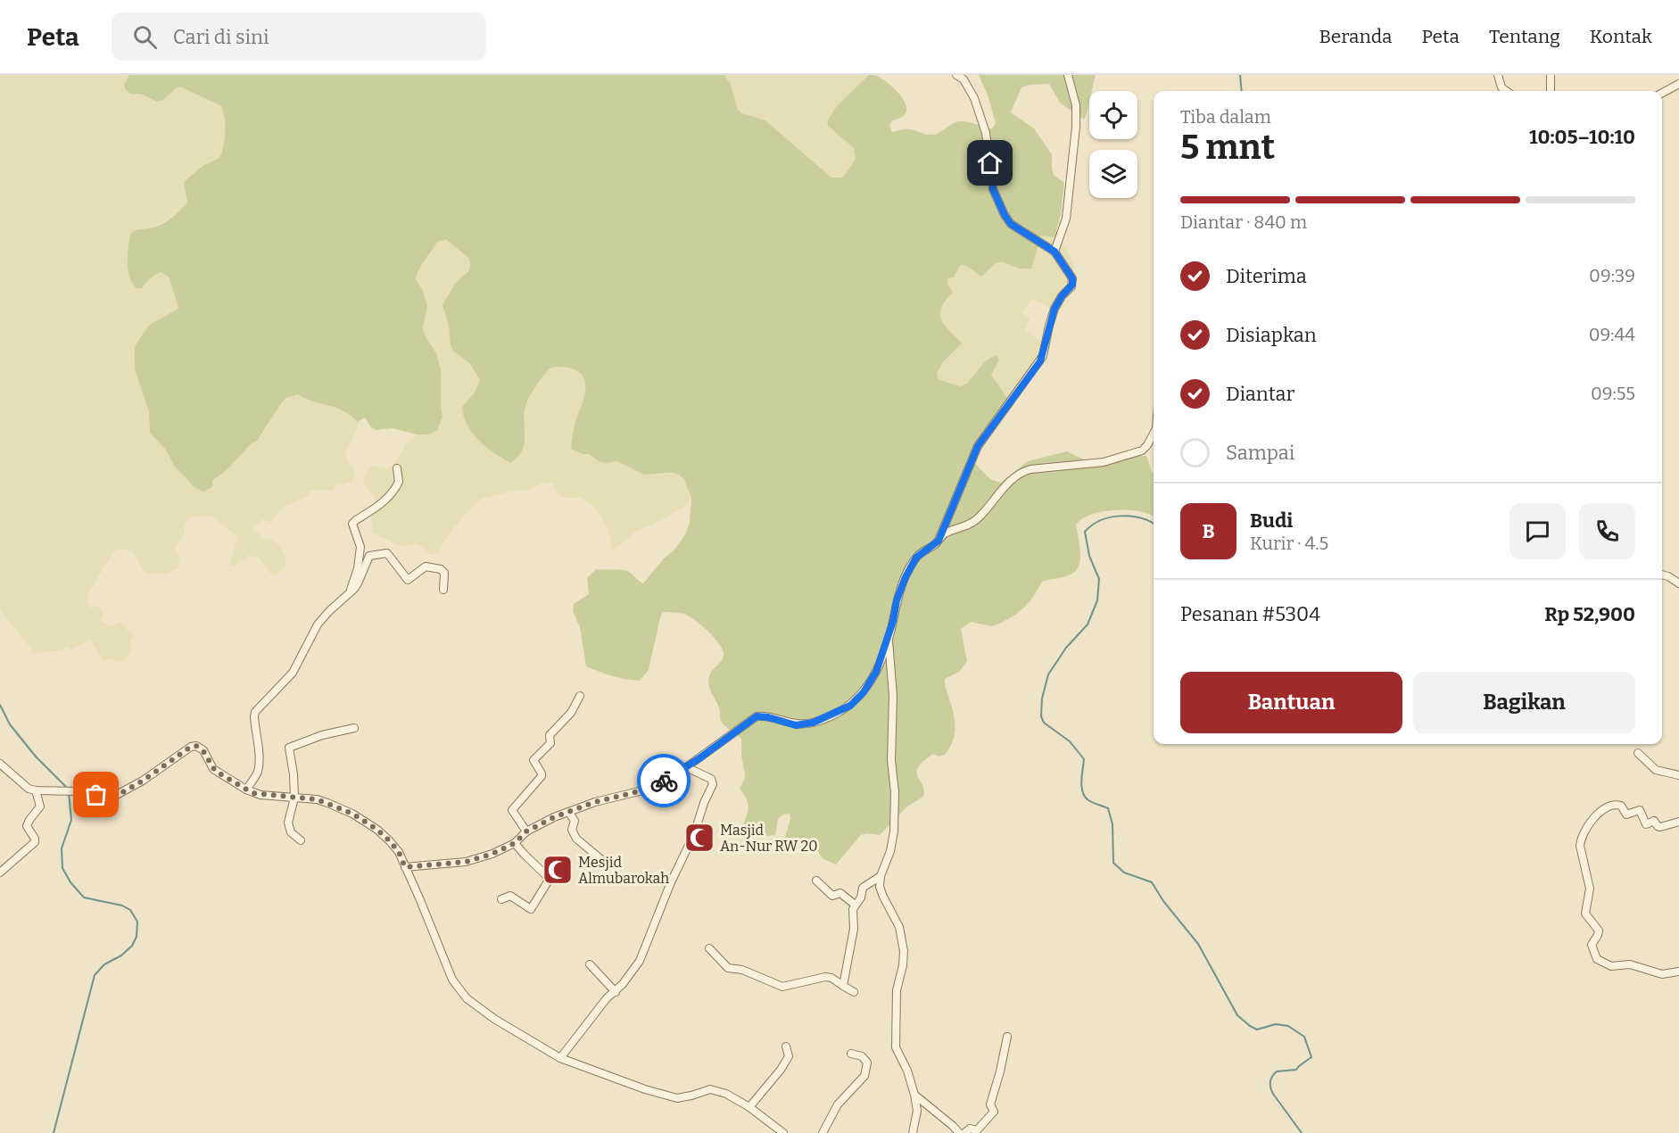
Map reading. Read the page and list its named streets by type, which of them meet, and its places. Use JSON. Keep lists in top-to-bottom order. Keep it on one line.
{"places":{"mosque":["Masjid An-Nur RW 20","Mesjid Almubarokah"]},"page":{"header":"Peta","search":"Cari di sini","nav":["Beranda","Peta","Tentang","Kontak"],"heading":["5 mnt","Tiba dalam","10:05–10:10"],"panel":["Budi","Kurir · 4.5","Pesanan #5304","Rp 52,900"],"bar":"Diantar · 840 m","list":[["Diterima","09:39"],["Disiapkan","09:44"],["Diantar","09:55"],"Sampai"],"round":"B","buttons":["Bantuan","Bagikan"]}}
